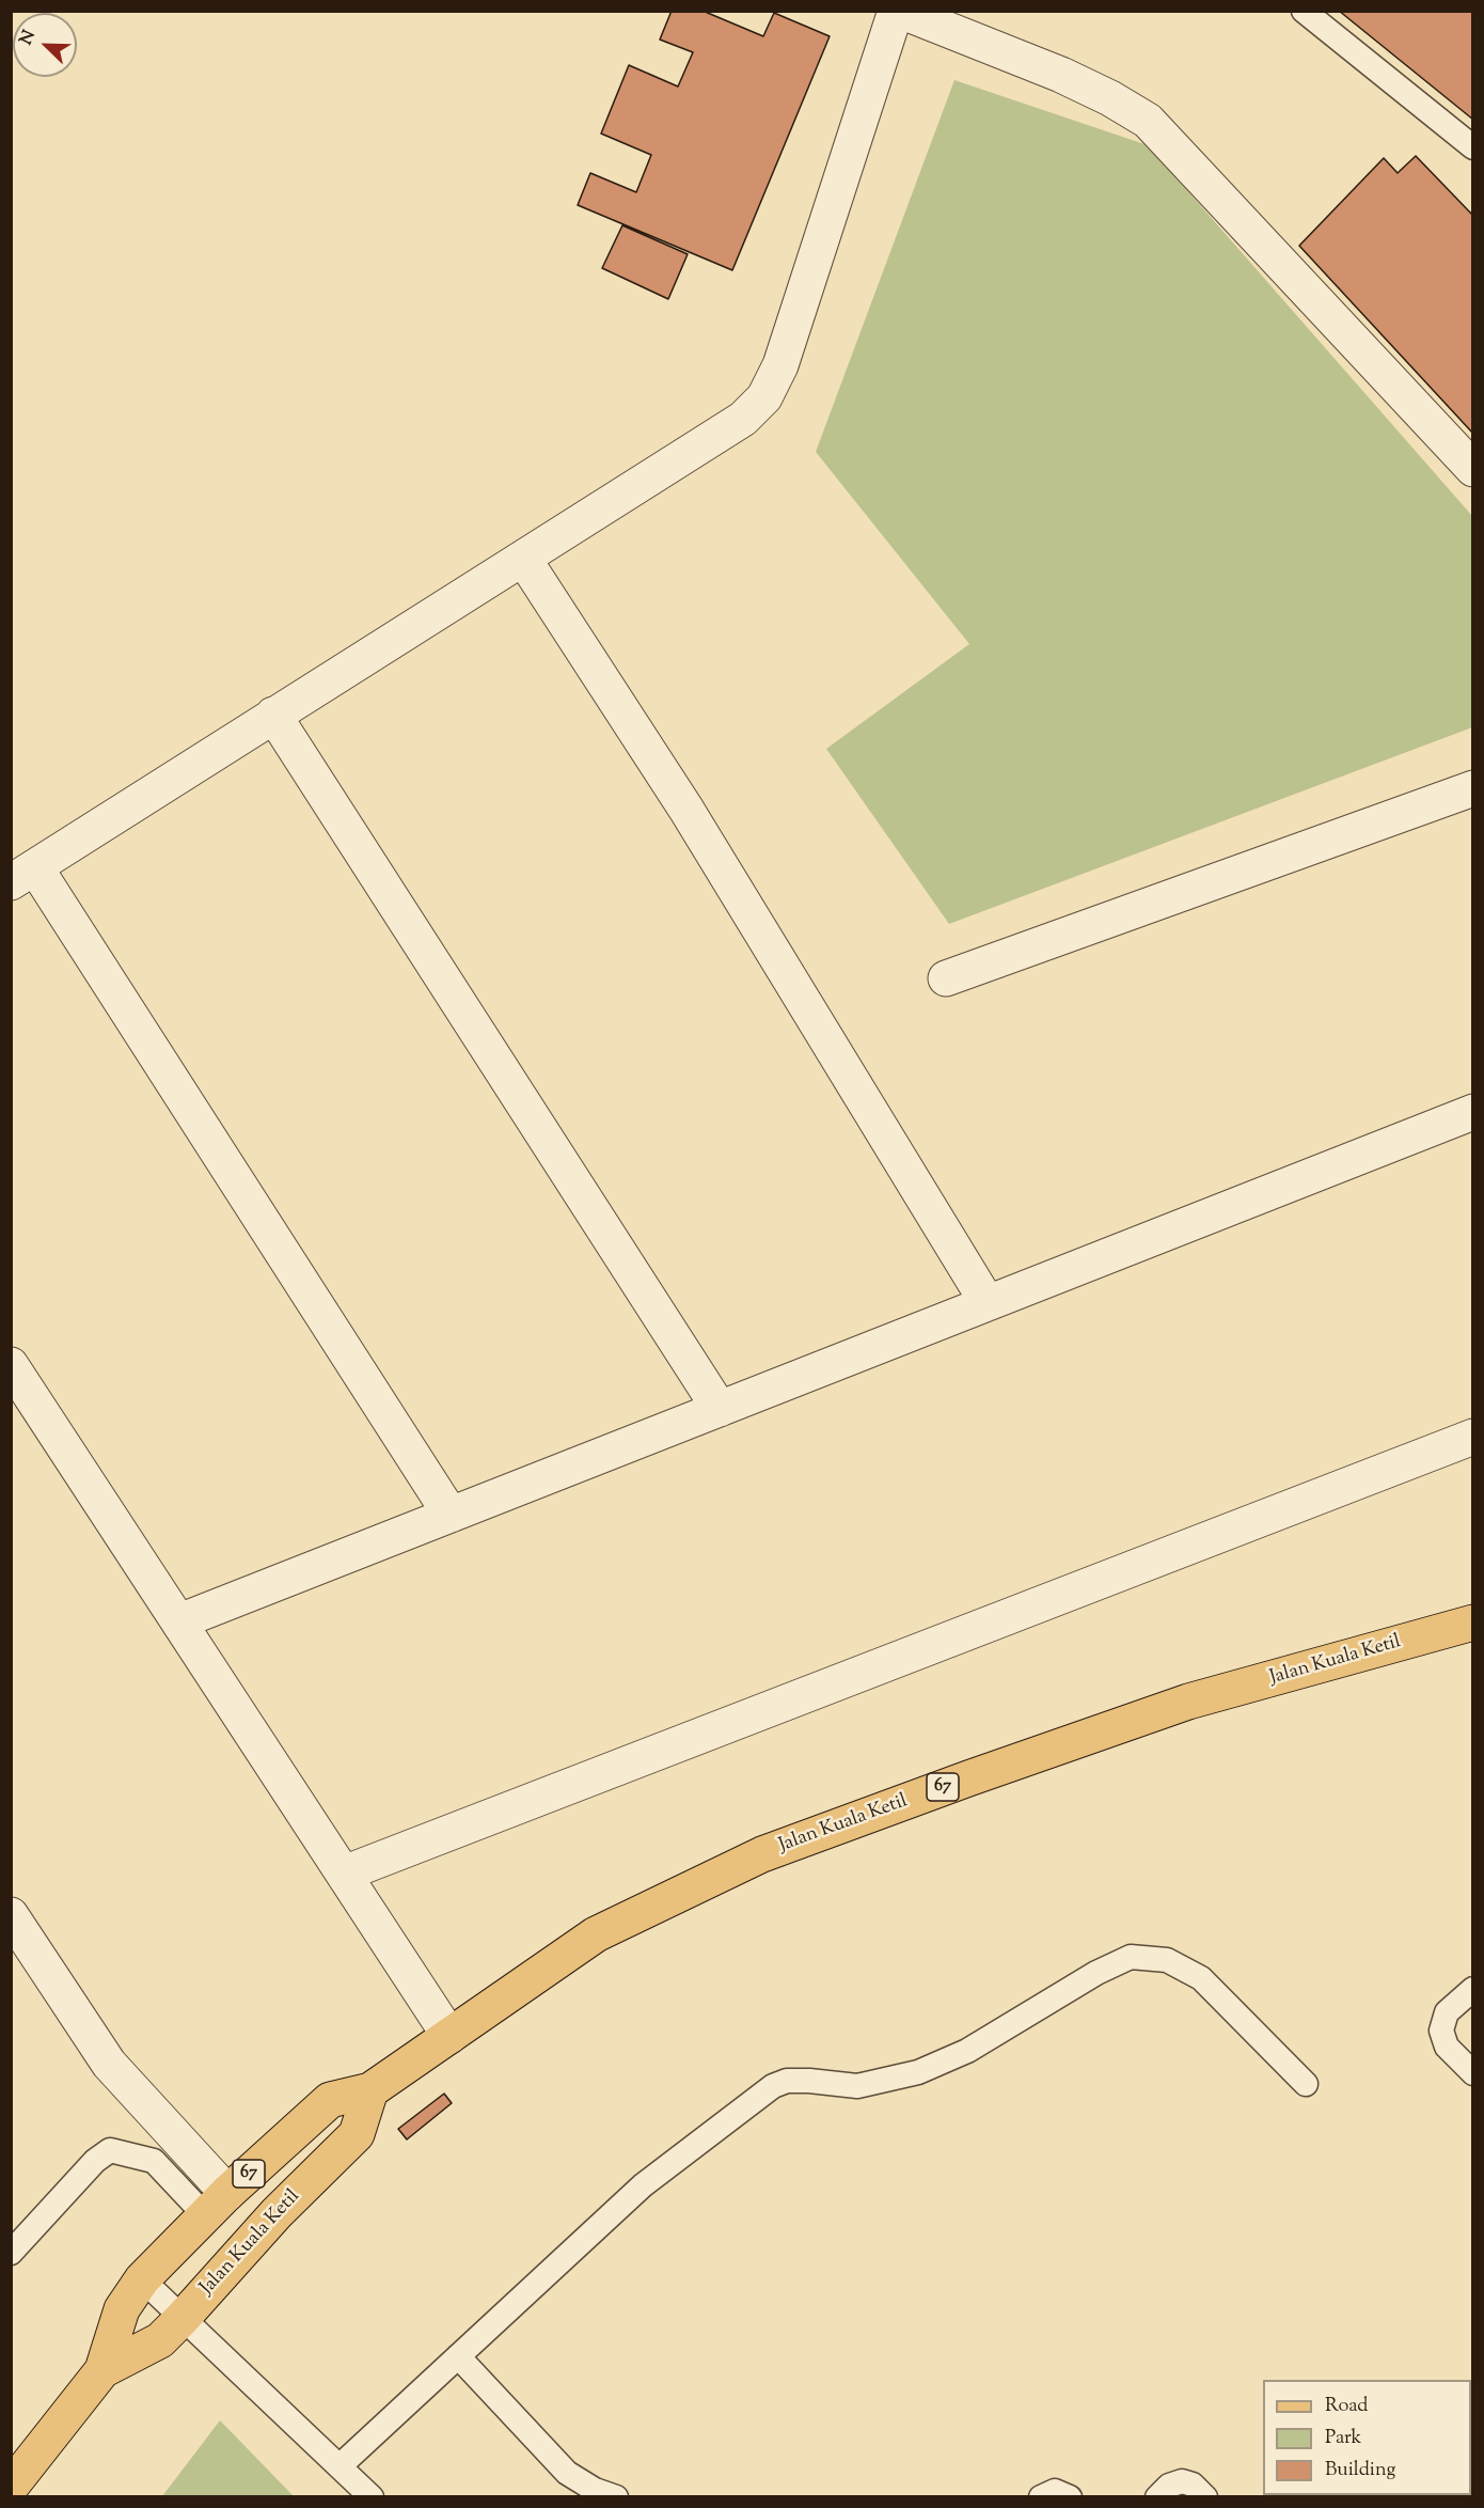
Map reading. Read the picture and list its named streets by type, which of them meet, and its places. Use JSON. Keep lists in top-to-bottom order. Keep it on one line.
{"streets":{"main road":["Jalan Kuala Ketil","67"]},"legend":["Road","Park","Building"],"north":"top left"}
